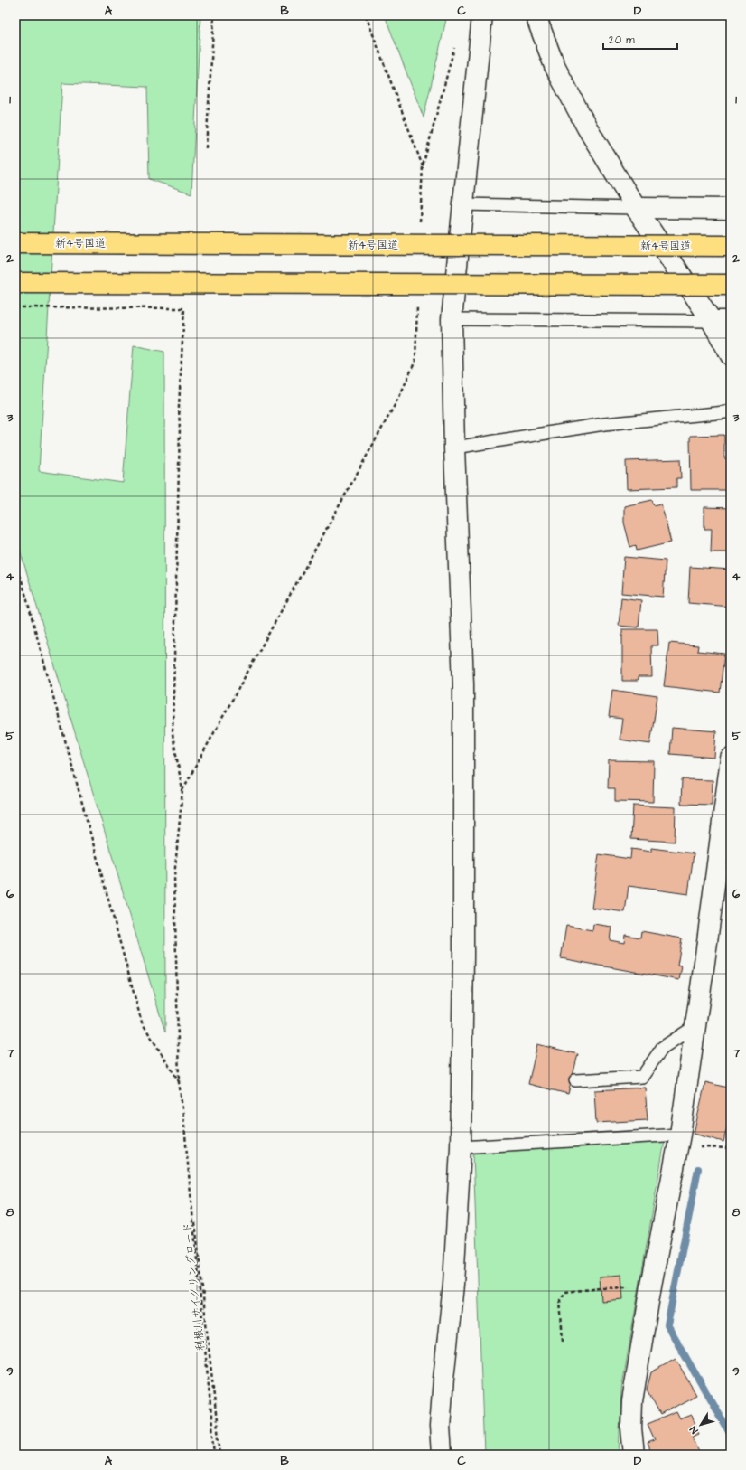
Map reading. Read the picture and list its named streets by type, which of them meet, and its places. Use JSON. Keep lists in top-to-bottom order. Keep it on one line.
{"streets":{"highway":["新4号国道"],"path":["利根川サイクリングロード"]},"scale_bar":"20 m","north":"bottom left","grid":{"columns":["A","B","C","D"],"rows":["1","2","3","4","5","6","7","8","9"]}}
